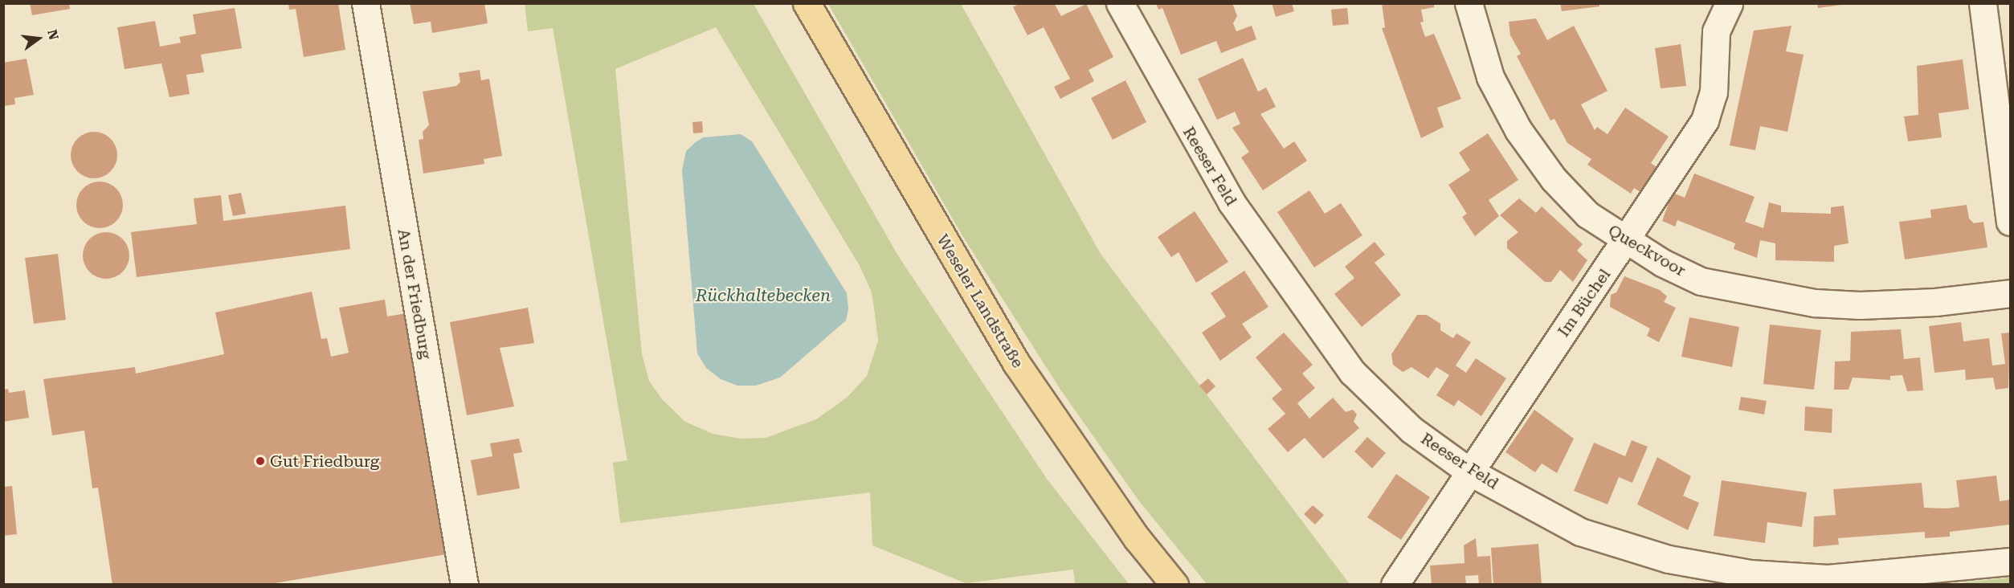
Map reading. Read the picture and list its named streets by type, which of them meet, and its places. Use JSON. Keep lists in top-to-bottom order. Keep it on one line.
{"streets":{"main road":["Weseler Landstraße"],"street":["Reeser Feld","Queckvoor","An der Friedburg","Im Büchel"]},"crossings":[["Reeser Feld","Im Büchel"],["Queckvoor","Im Büchel"]],"water":["Rückhaltebecken"],"places":["Gut Friedburg"],"north":"right"}
